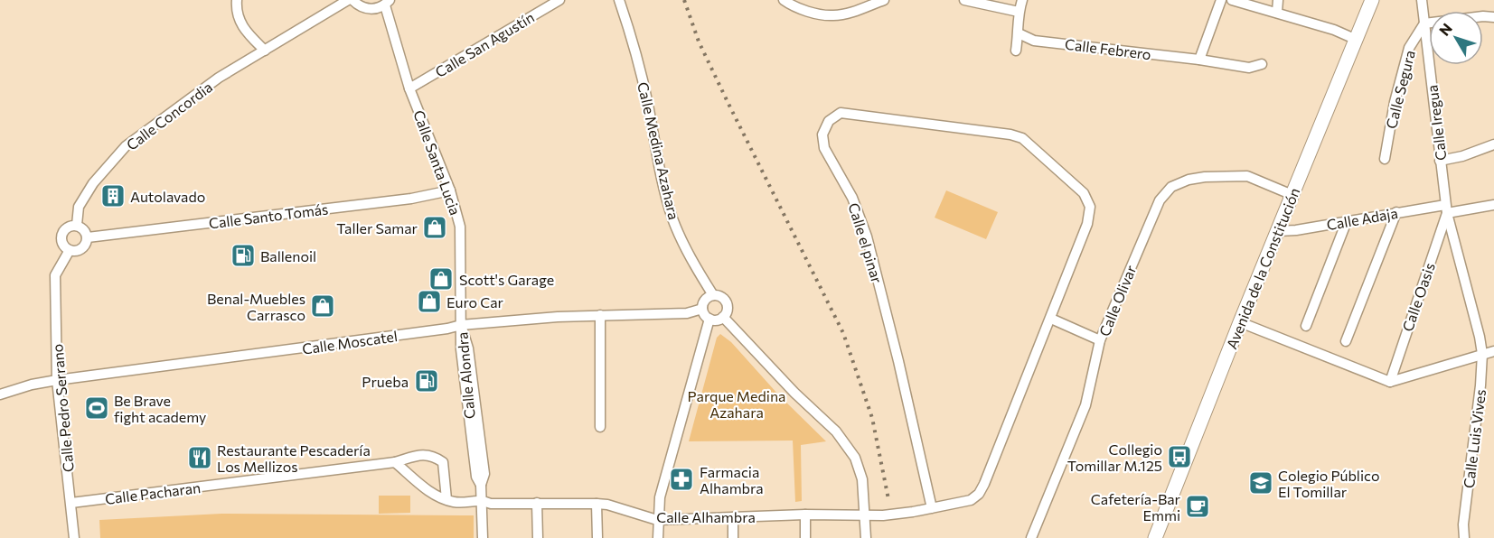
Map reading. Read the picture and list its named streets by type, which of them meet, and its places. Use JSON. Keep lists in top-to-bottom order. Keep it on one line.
{"streets":{"main road":["Avenida de la Constitución"],"street":["Calle San Agustín","Calle Febrero","Calle Segura","Calle Concordia","Calle Iregua","Calle Medina Azahara","Calle Santa Lucia","Calle Santo Tomás","Calle Adaja","Calle el pinar","Calle Oasis","Calle Olivar","Calle Moscatel","Calle Alondra","Calle Pedro Serrano","Calle Luis Vives","Calle Pacharan","Calle Alhambra"]},"crossings":[["Calle San Agustín","Calle Santa Lucia"],["Calle Segura","Calle Iregua"],["Calle Concordia","Calle Santo Tomás"],["Calle Concordia","Calle Pedro Serrano"],["Calle Iregua","Calle Adaja"],["Calle Iregua","Calle Oasis"],["Calle Iregua","Calle Luis Vives"],["Calle Medina Azahara","Calle Moscatel"],["Calle Santa Lucia","Calle Santo Tomás"],["Calle Santa Lucia","Calle Moscatel"],["Calle Santa Lucia","Calle Alondra"],["Calle Santo Tomás","Calle Pedro Serrano"],["Calle Adaja","Avenida de la Constitución"],["Calle Adaja","Calle Oasis"],["Calle Adaja","Calle Luis Vives"],["Calle el pinar","Calle Alhambra"],["Avenida de la Constitución","Calle Olivar"],["Calle Oasis","Calle Luis Vives"],["Calle Moscatel","Calle Alondra"],["Calle Moscatel","Calle Pedro Serrano"],["Calle Alondra","Calle Alhambra"],["Calle Pedro Serrano","Calle Pacharan"]],"parks":["Parque Medina Azahara"],"places":{"building":["Autolavado"],"shop":["Taller Samar","Scott's Garage","Euro Car","Benal-Muebles Carrasco"],"fuel station":["Ballenoil","Prueba"],"sports":["Be Brave fight academy"],"bus stop":["Collegio Tomillar M.125"],"restaurant":["Restaurante Pescadería Los Mellizos"],"pharmacy":["Farmacia Alhambra"],"school or university":["Colegio Público El Tomillar"],"cafe":["Cafetería-Bar Emmi"]},"north":"top left"}
